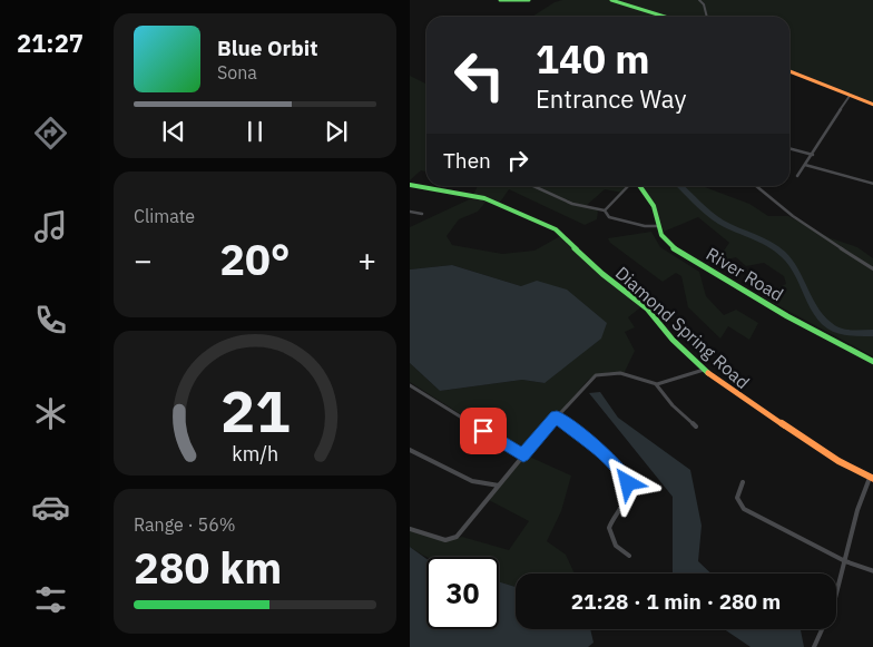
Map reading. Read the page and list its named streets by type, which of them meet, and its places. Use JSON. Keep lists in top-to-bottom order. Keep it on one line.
{"streets":{"street":["River Road","Diamond Spring Road"]},"page":{"tabs":"21:27","turn":["140 m","Entrance Way"],"song":["Blue Orbit","Sona"],"then":"Then","tile":["Climate",["Range · 56%","280 km"]],"heat":["−","20°","+"],"limit":"30","trip":"21:28 · 1 min · 280 m","gauge":["21","km/h"]}}
